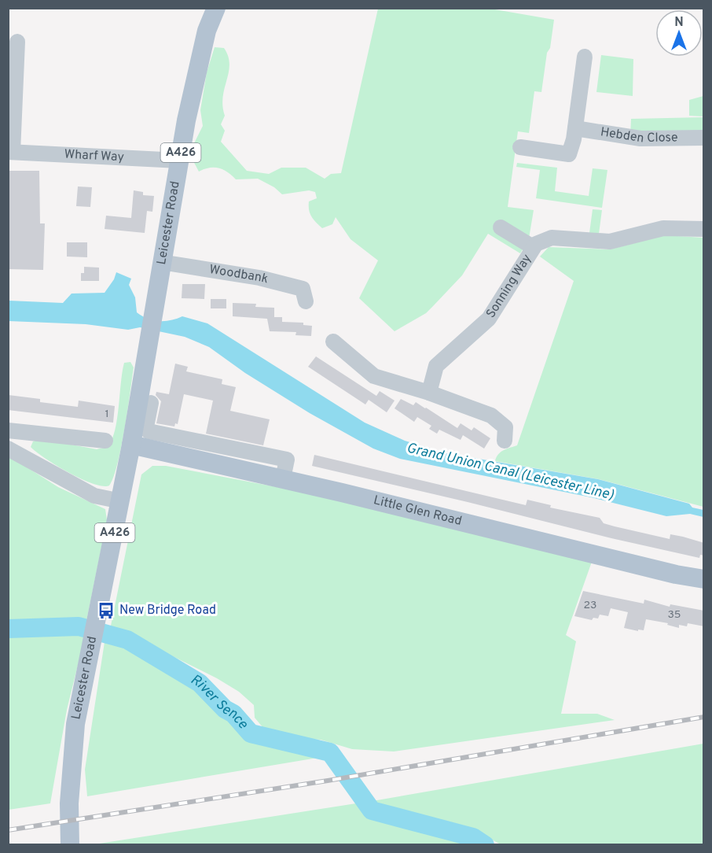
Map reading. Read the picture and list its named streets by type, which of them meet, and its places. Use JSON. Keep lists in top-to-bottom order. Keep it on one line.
{"streets":{"main road":["A426","Leicester Road","Little Glen Road"],"street":["Hebden Close","Wharf Way","Woodbank","Sonning Way"]},"crossings":[["Wharf Way","Leicester Road"],["Leicester Road","Woodbank"],["Leicester Road","Little Glen Road"]],"water":["Grand Union Canal (Leicester Line)","River Sence"],"places":{"bus stop":["New Bridge Road"]},"house_numbers":["1","23","35"],"north":"top"}
